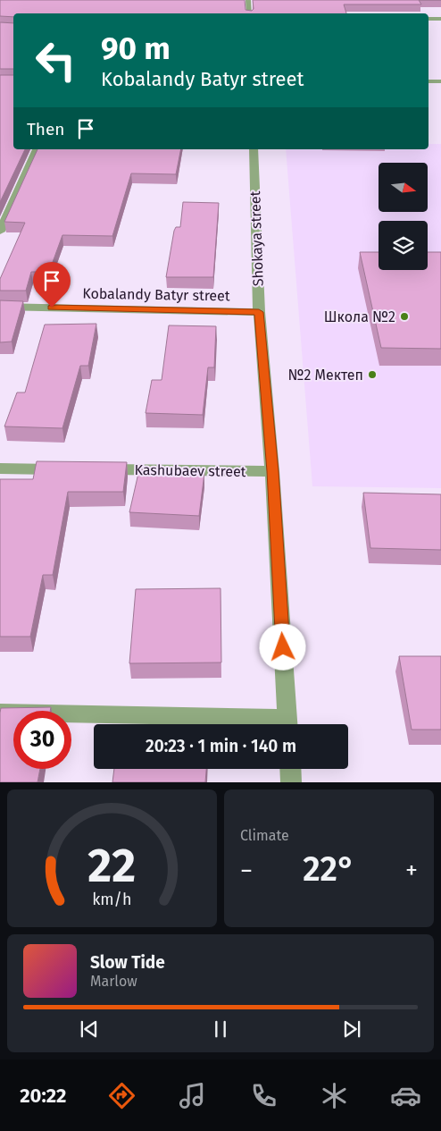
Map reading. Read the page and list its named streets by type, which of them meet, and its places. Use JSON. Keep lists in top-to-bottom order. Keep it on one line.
{"streets":{"street":["Shokaya street","Kobalandy Batyr street","Kashubaev street"]},"crossings":[["Shokaya street","Kobalandy Batyr street"],["Shokaya street","Kashubaev street"]],"places":["Школа №2","№2 Мектеп"],"north":"right","page":{"turn":["90 m","Kobalandy Batyr street"],"then":"Then","limit":"30","trip":"20:23 · 1 min · 140 m","tile":"Climate","heat":["−","22°","+"],"song":["Slow Tide","Marlow"],"tabs":"20:22","gauge":["22","km/h"]}}
